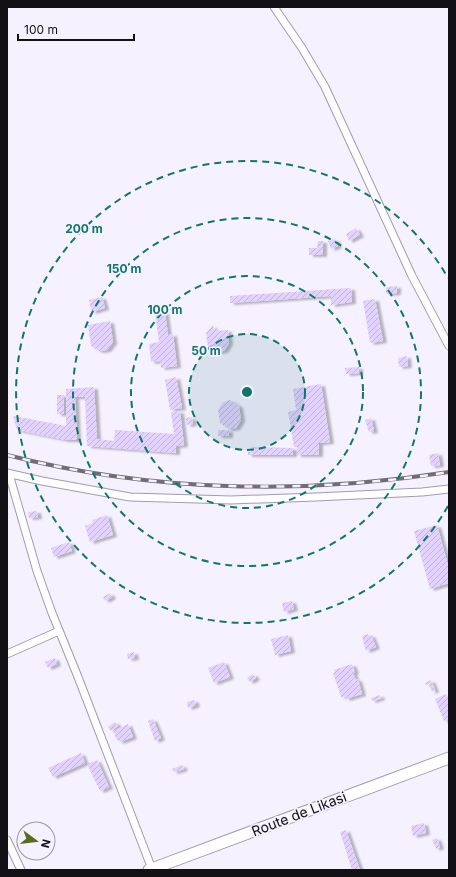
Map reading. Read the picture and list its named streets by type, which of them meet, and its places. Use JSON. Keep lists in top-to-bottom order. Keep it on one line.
{"streets":{"highway":["Route de Likasi"]},"scale_bar":"100 m","north":"right","rings":["200 m","150 m","100 m","50 m"]}
